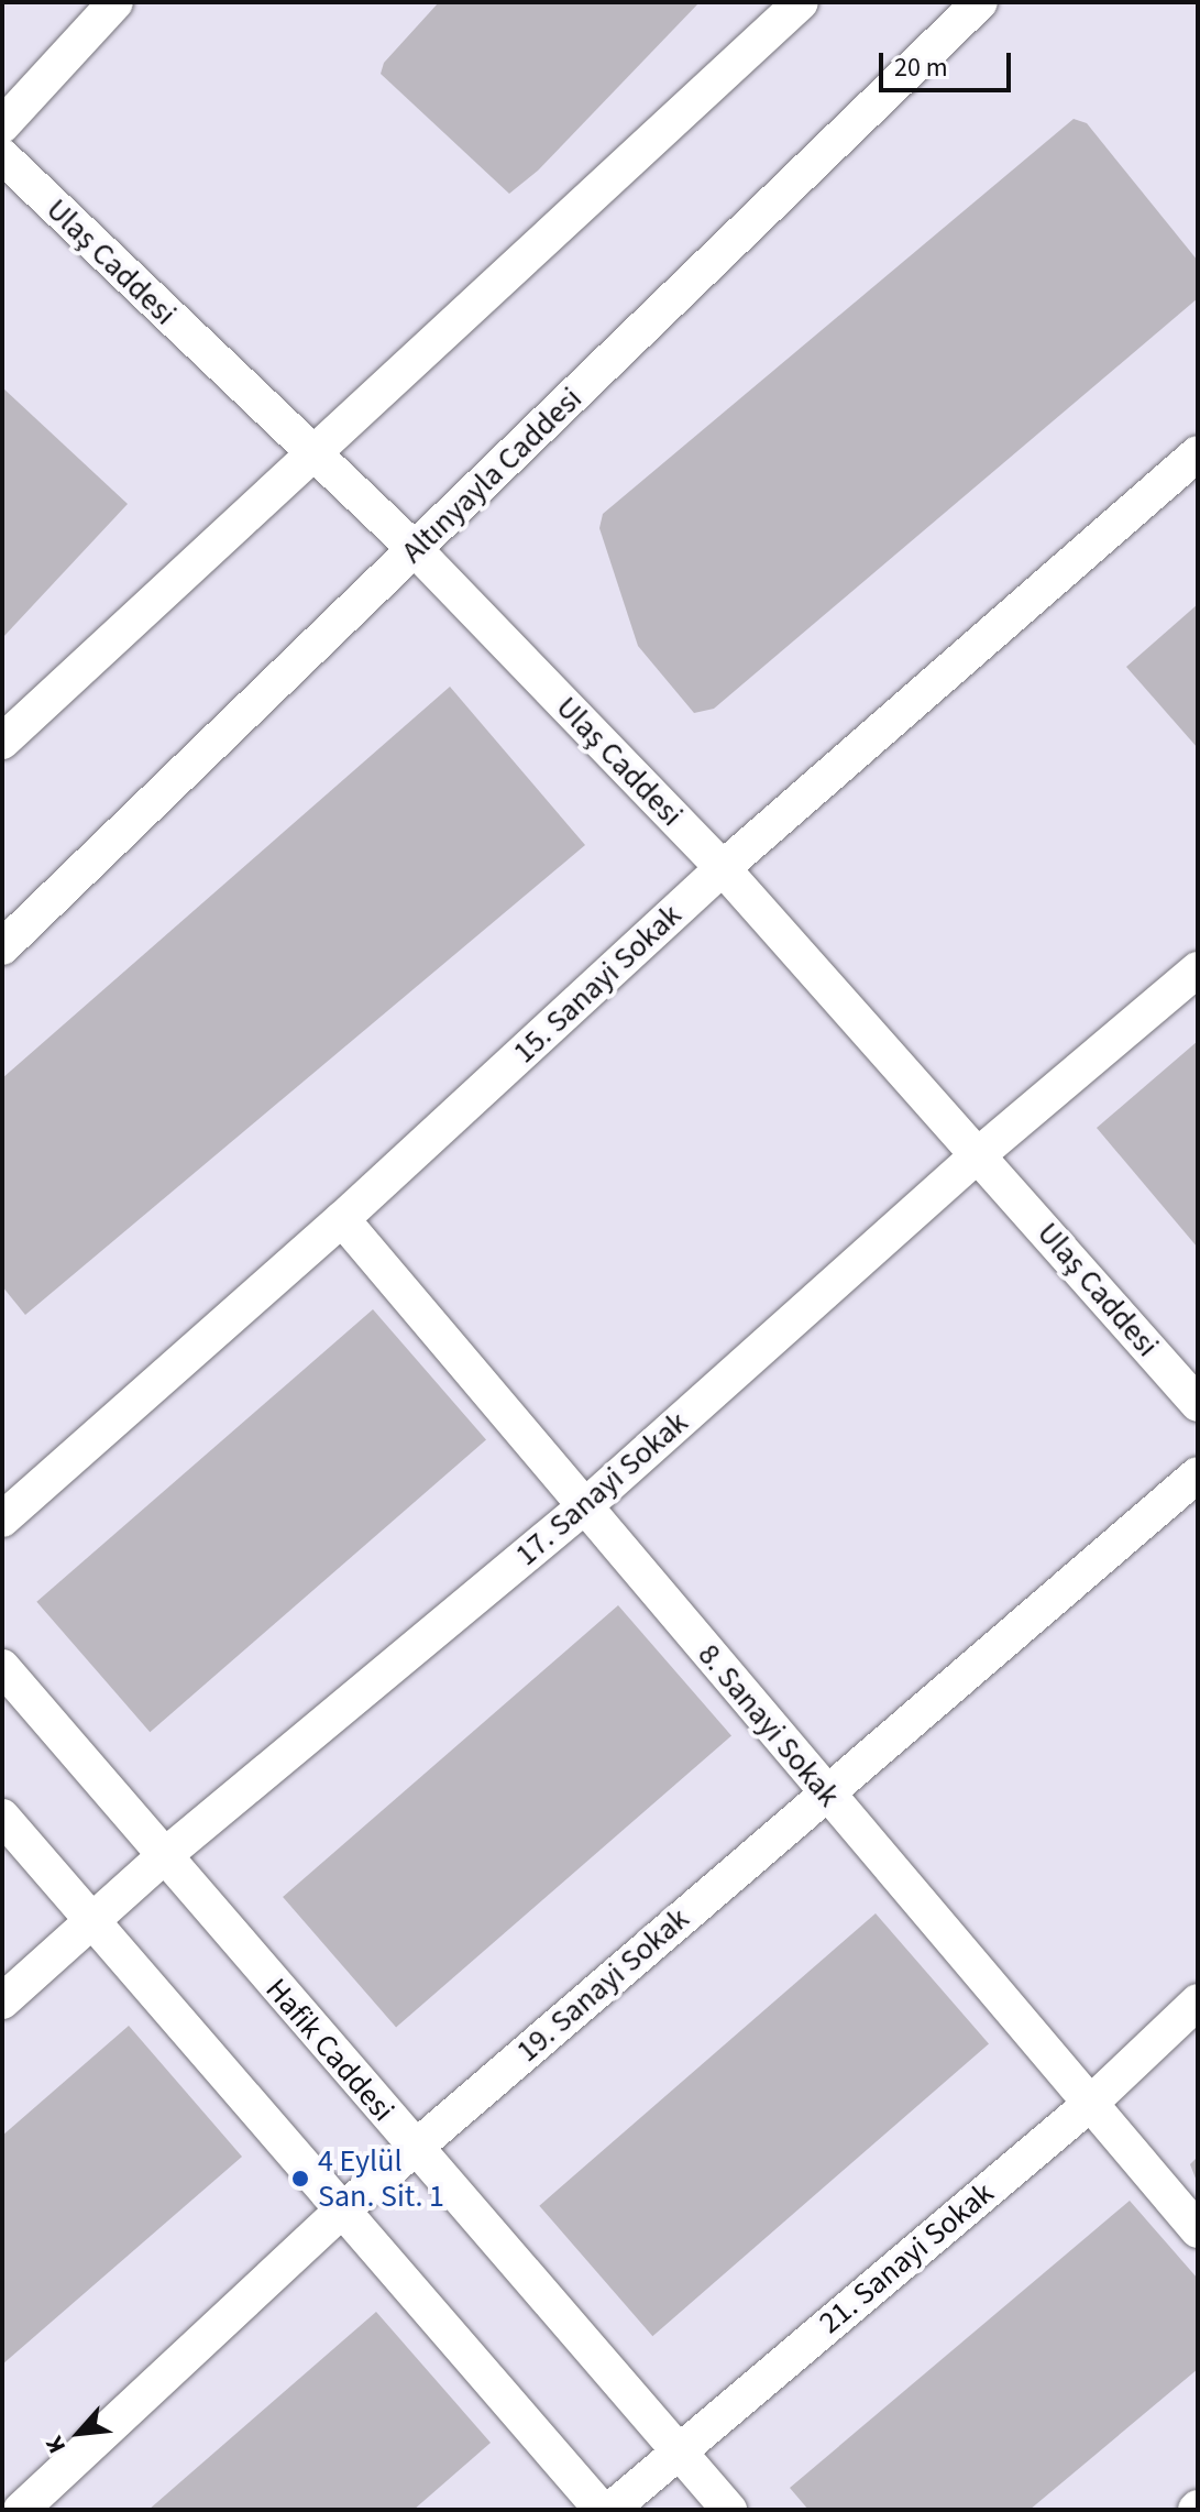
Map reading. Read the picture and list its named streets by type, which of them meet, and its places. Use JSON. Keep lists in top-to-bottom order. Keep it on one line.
{"streets":{"street":["Ulaş Caddesi","Altınyayla Caddesi","15. Sanayi Sokak","17. Sanayi Sokak","8. Sanayi Sokak","19. Sanayi Sokak","Hafik Caddesi","21. Sanayi Sokak"]},"crossings":[["Ulaş Caddesi","Altınyayla Caddesi"],["Ulaş Caddesi","15. Sanayi Sokak"],["Ulaş Caddesi","17. Sanayi Sokak"],["15. Sanayi Sokak","8. Sanayi Sokak"],["17. Sanayi Sokak","8. Sanayi Sokak"],["17. Sanayi Sokak","Hafik Caddesi"],["8. Sanayi Sokak","19. Sanayi Sokak"],["8. Sanayi Sokak","21. Sanayi Sokak"],["19. Sanayi Sokak","Hafik Caddesi"],["Hafik Caddesi","21. Sanayi Sokak"]],"places":["4 Eylül San. Sit. 1"],"scale_bar":"20 m","north":"bottom left"}
